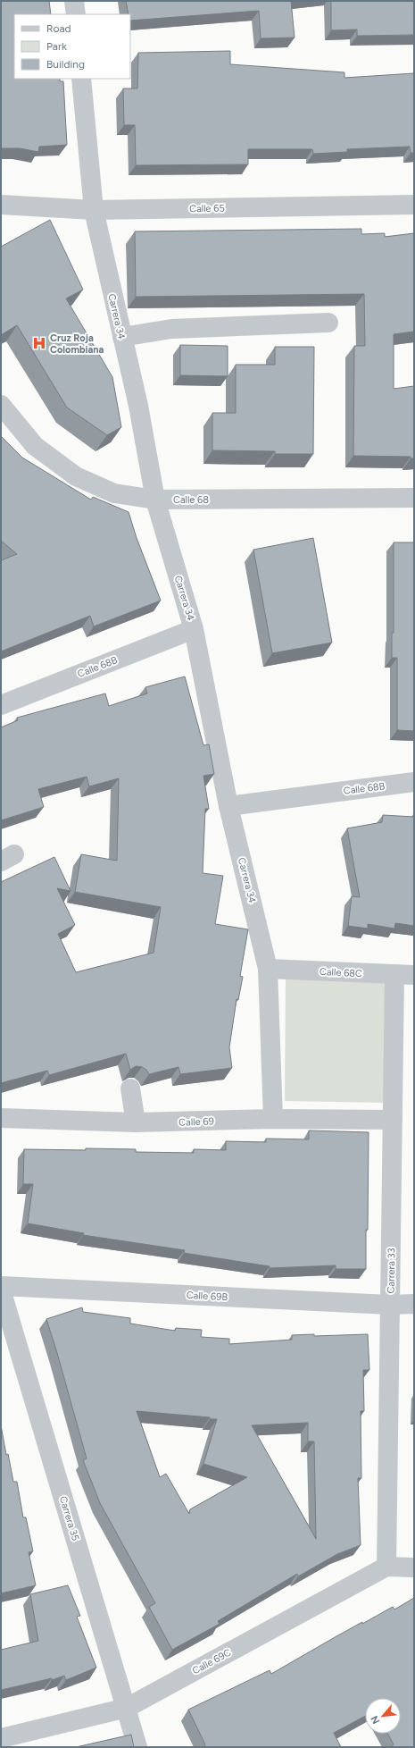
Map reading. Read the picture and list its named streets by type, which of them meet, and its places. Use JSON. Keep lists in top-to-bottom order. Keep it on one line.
{"streets":{"street":["Calle 65","Carrera 34","Calle 68","Calle 68B","Calle 68C","Calle 69","Carrera 33","Calle 69B","Carrera 35","Calle 69C"]},"crossings":[["Calle 65","Carrera 34"],["Carrera 34","Calle 68"],["Carrera 34","Calle 68B"],["Carrera 34","Calle 68C"],["Carrera 34","Calle 69"],["Calle 68C","Carrera 33"],["Calle 69","Carrera 33"],["Carrera 33","Calle 69B"],["Carrera 33","Calle 69C"],["Carrera 35","Calle 69C"]],"places":{"hospital":["Cruz Roja Colombiana"]},"legend":["Road","Park","Building"],"north":"bottom left"}
